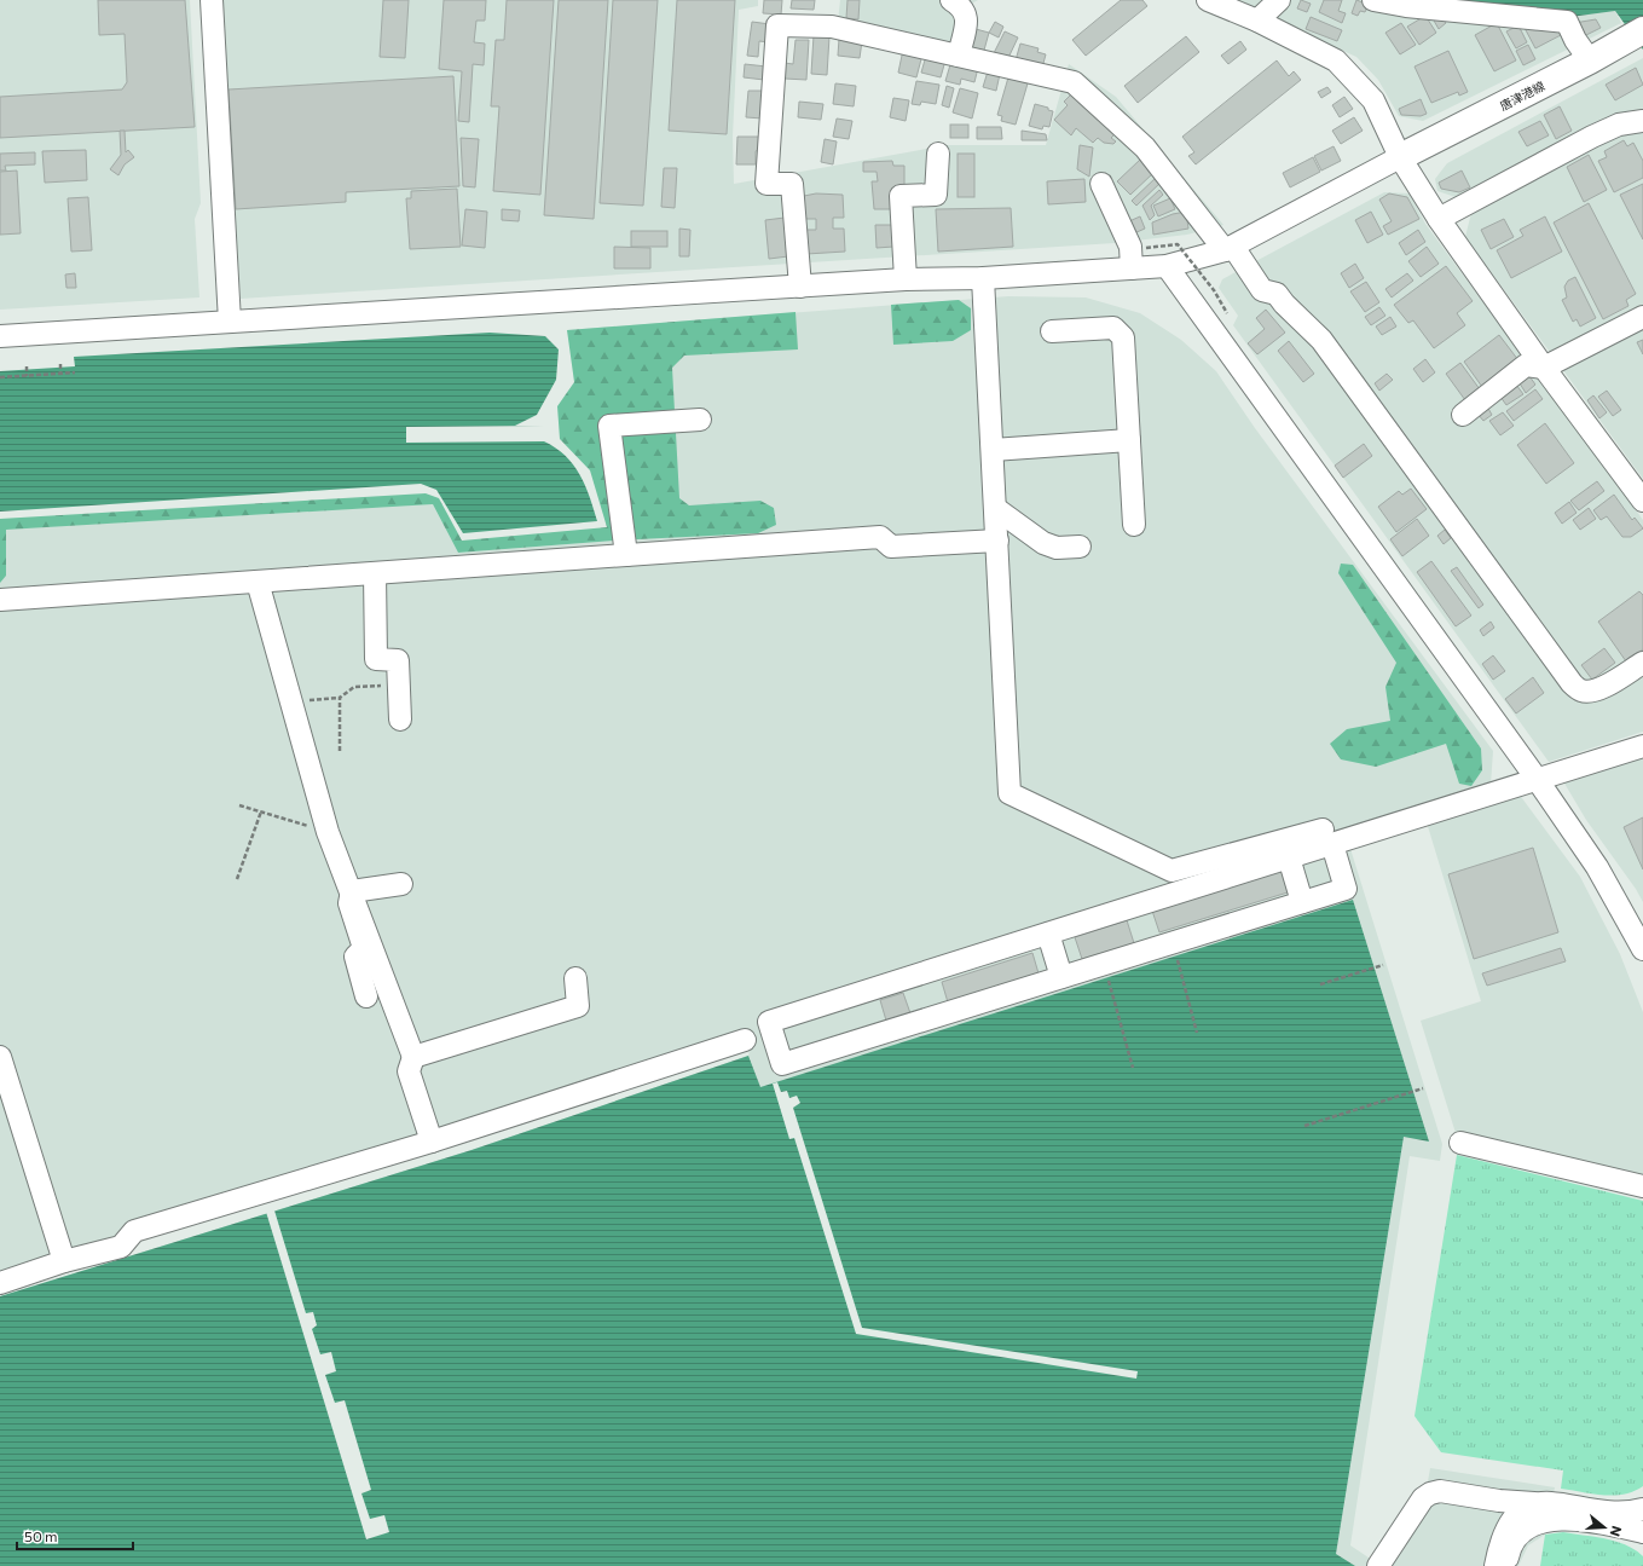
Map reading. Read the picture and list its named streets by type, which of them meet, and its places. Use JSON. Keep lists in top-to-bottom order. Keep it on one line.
{"streets":{"main road":["唐津港線"]},"scale_bar":"50 m","north":"right"}
